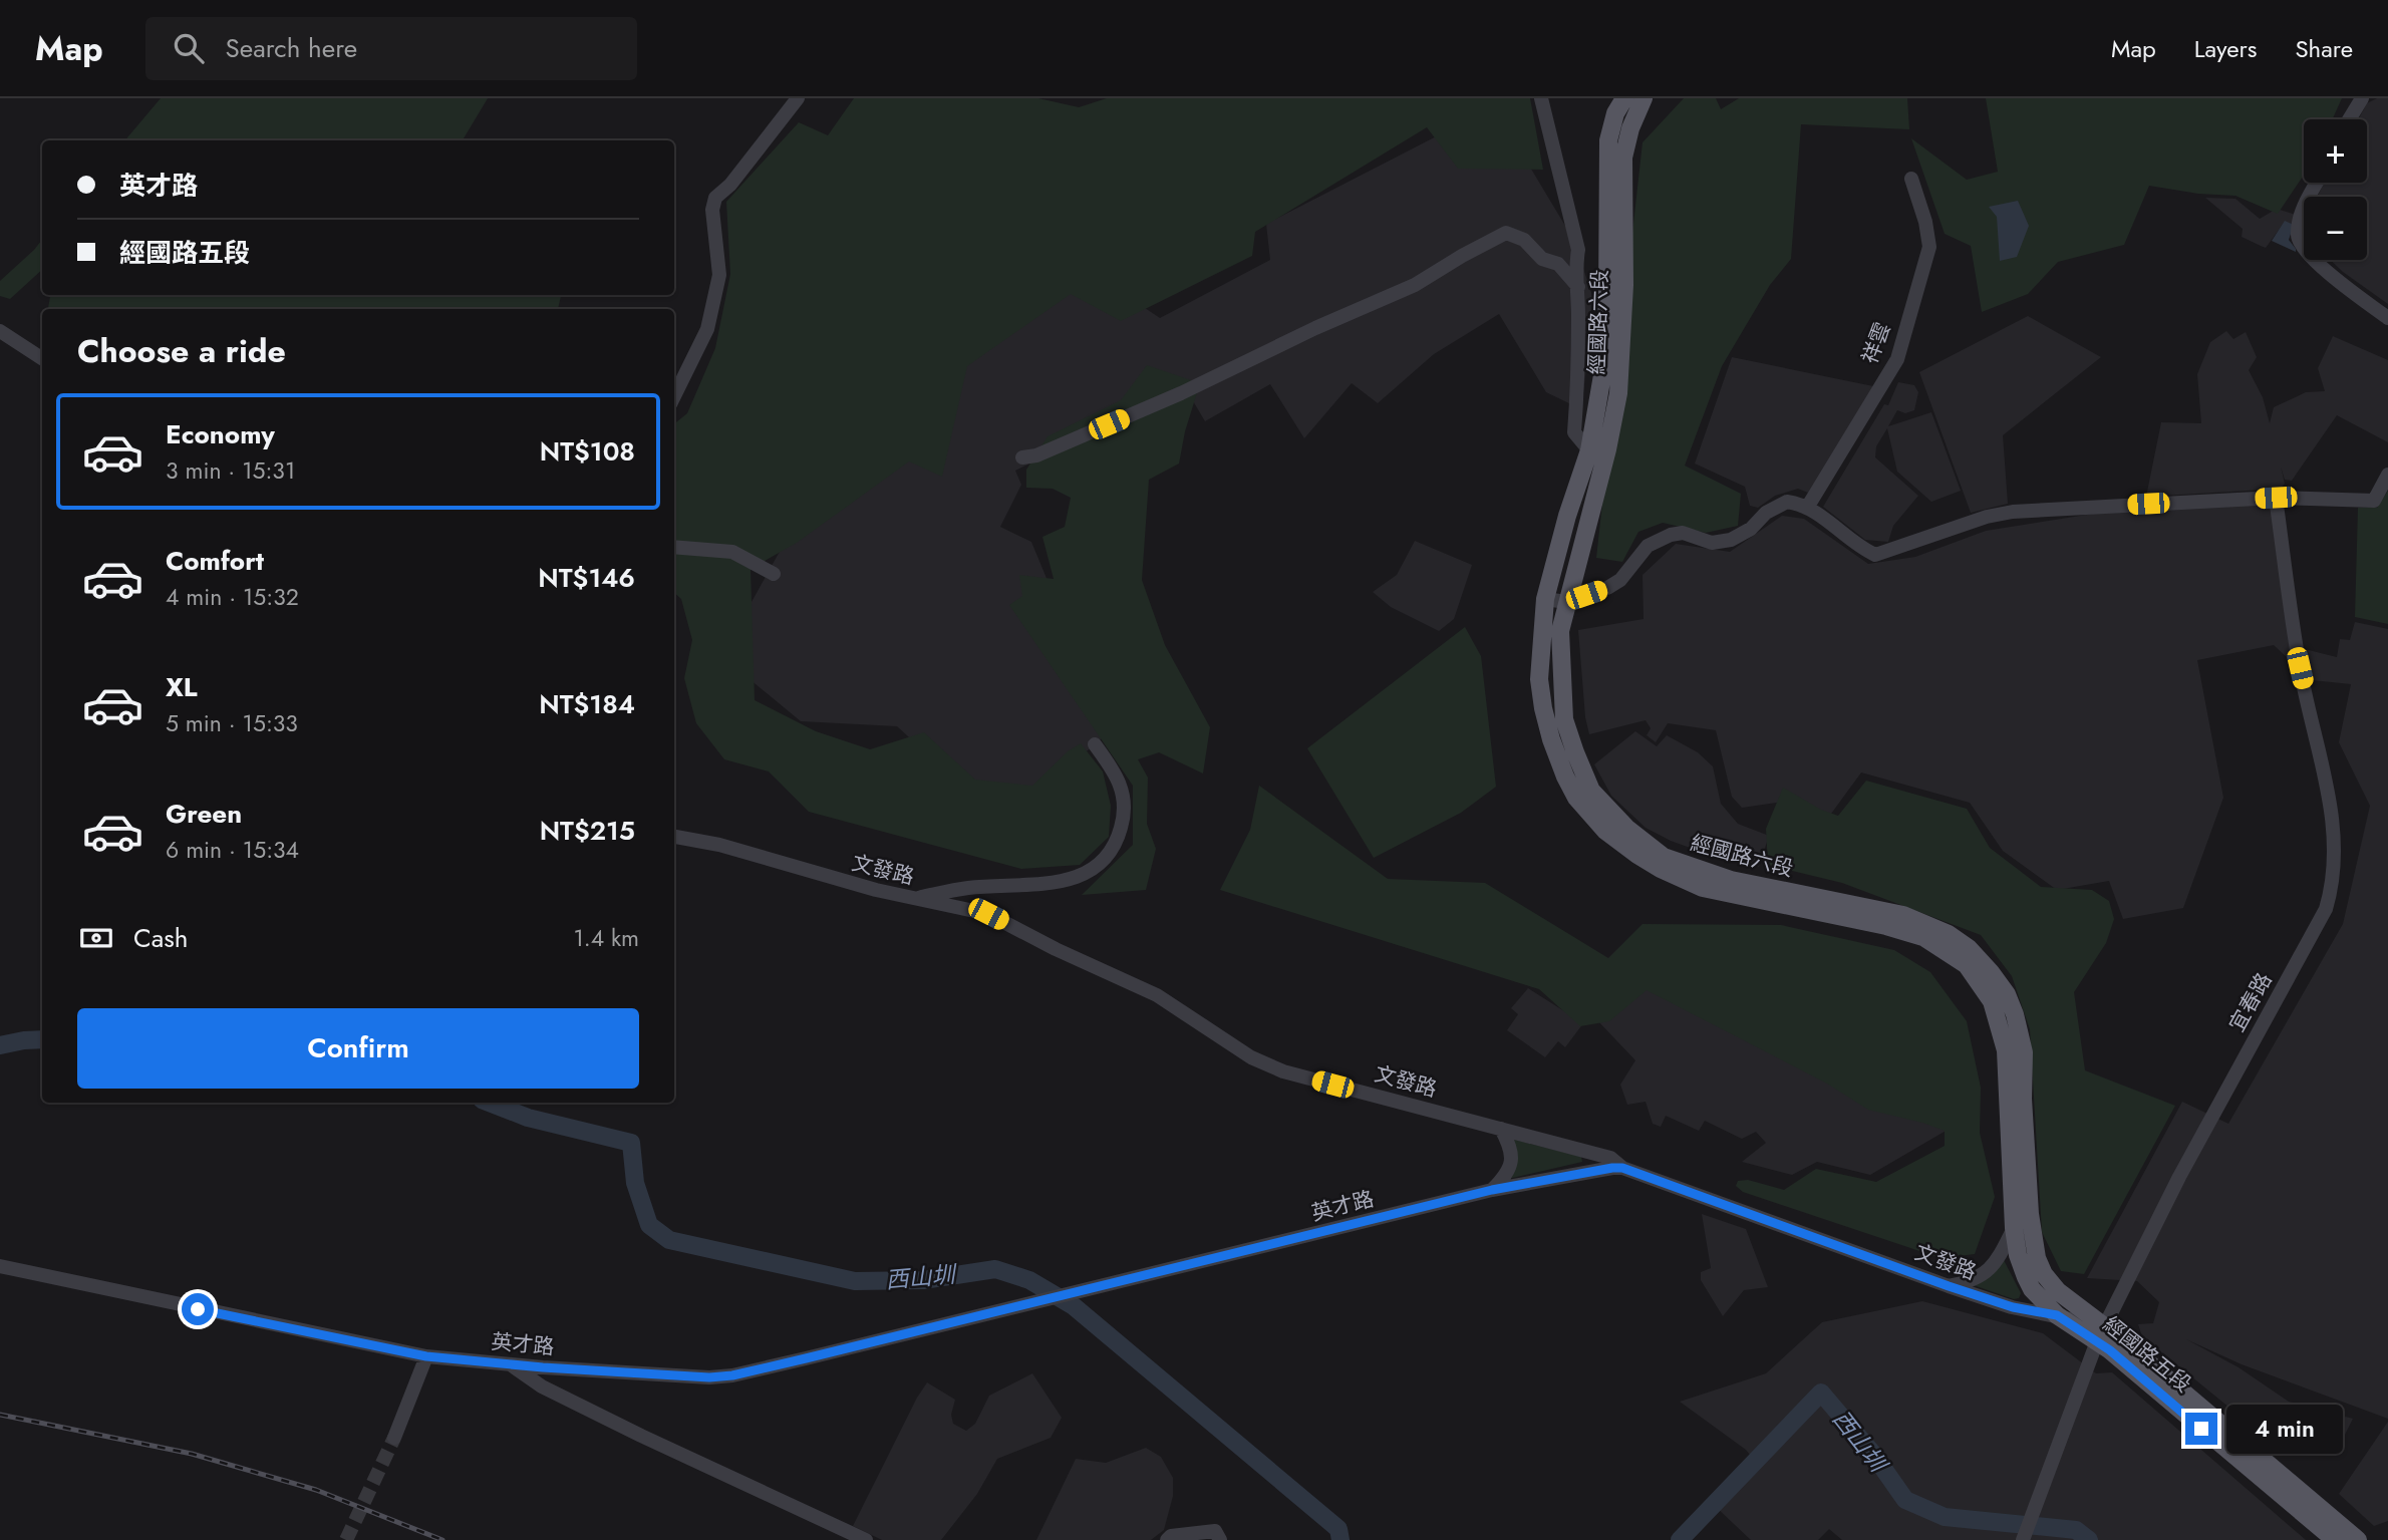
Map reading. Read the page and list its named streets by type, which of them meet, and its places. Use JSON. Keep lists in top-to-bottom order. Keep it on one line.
{"streets":{"main road":["經國路六段","經國路五段"],"street":["祥雲","文發路","宜春路","英才路"]},"crossings":[["經國路六段","文發路"],["經國路六段","宜春路"],["經國路六段","經國路五段"],["文發路","英才路"],["文發路","經國路五段"],["宜春路","經國路五段"]],"water":["西山圳"],"page":{"header":"Map","search":"Search here","nav":["Map","Layers","Share"],"map_buttons":["+","−"],"banner":["英才路","經國路五段"],"heading":"Choose a ride","list":[{"name":"Economy","note":"3 min · 15:31","value":"NT$108"},{"name":"Comfort","note":"4 min · 15:32","value":"NT$146"},{"name":"XL","note":"5 min · 15:33","value":"NT$184"},{"name":"Green","note":"6 min · 15:34","value":"NT$215"}],"pay":["Cash","1.4 km"],"buttons":"Confirm","bubble":"4 min"}}
